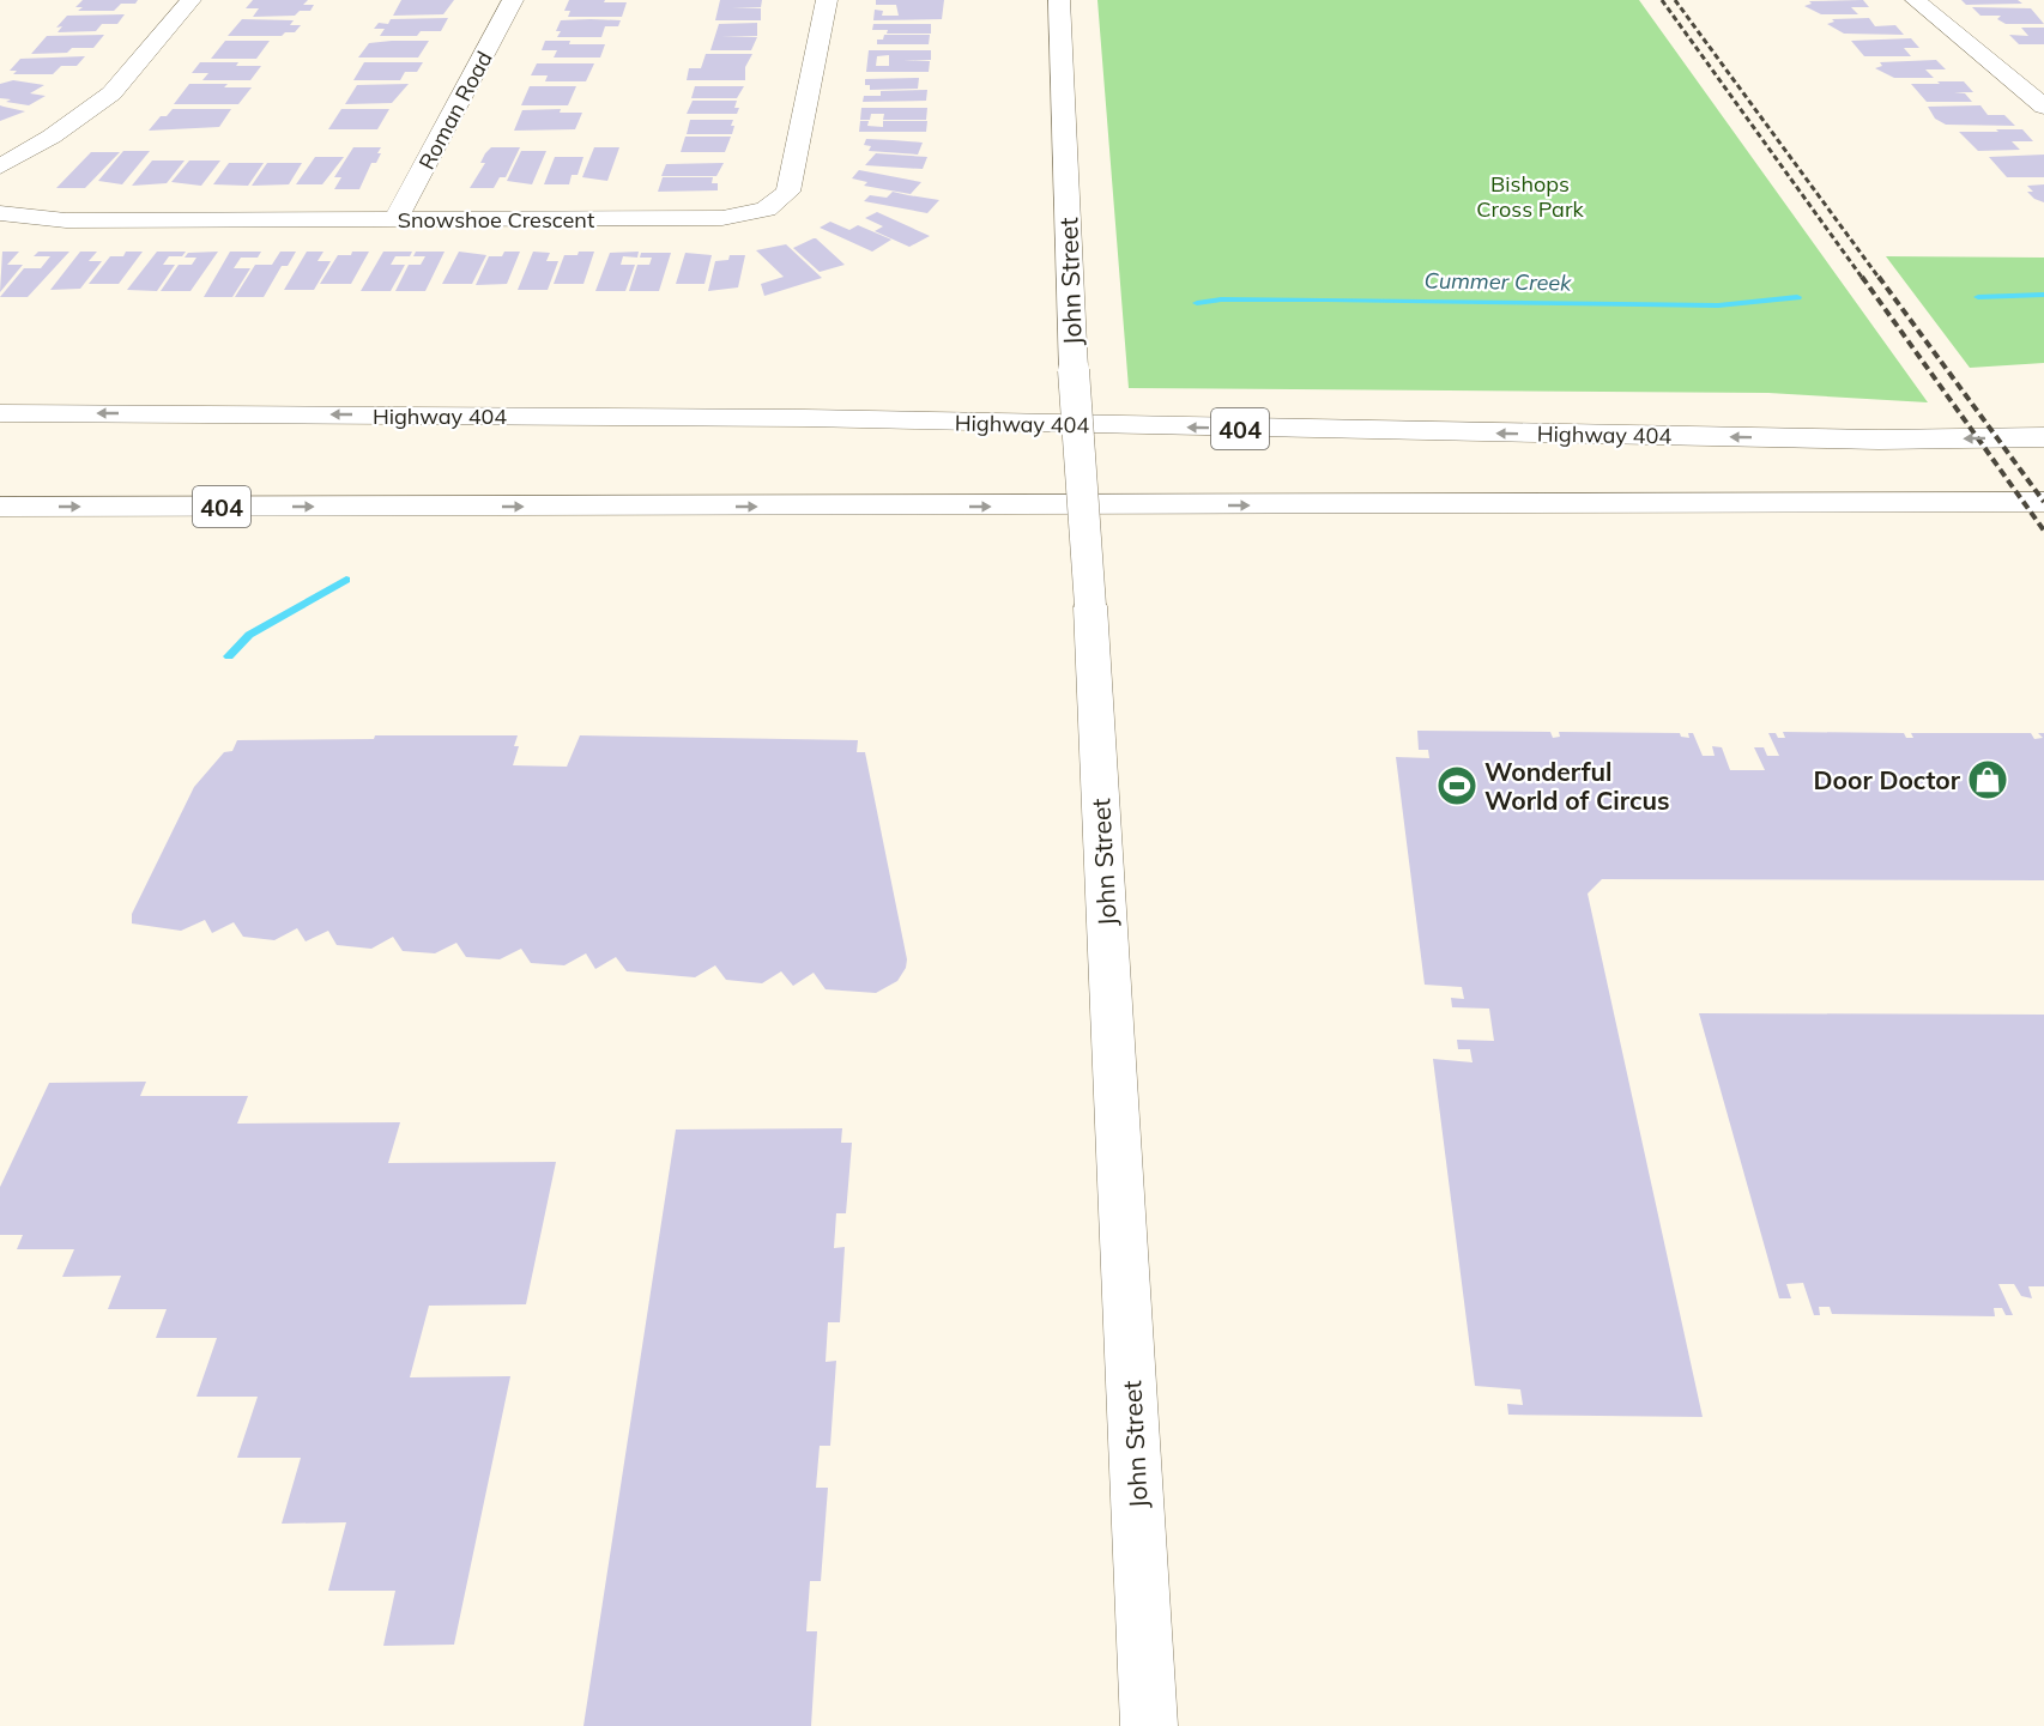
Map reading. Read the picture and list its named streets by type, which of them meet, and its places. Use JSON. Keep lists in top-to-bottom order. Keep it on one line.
{"streets":{"main road":["Roman Road","Snowshoe Crescent","John Street","Highway 404","404"]},"crossings":[["Roman Road","Snowshoe Crescent"]],"water":["Cummer Creek"],"parks":["Bishops Cross Park"],"places":{"shop":["Door Doctor"],"sports":["Wonderful World of Circus"]}}
